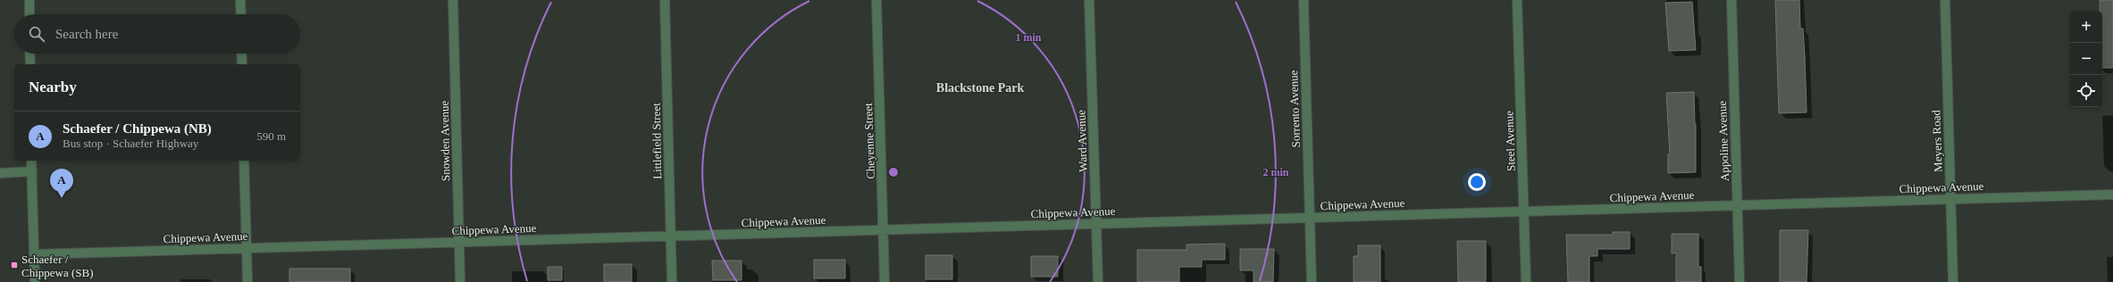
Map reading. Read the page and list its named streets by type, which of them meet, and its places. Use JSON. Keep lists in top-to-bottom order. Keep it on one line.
{"streets":{"street":["Sorrento Avenue","Snowden Avenue","Littlefield Street","Cheyenne Street","Ward Avenue","Steel Avenue","Appoline Avenue","Meyers Road","Chippewa Avenue"]},"crossings":[["Sorrento Avenue","Chippewa Avenue"],["Snowden Avenue","Chippewa Avenue"],["Littlefield Street","Chippewa Avenue"],["Cheyenne Street","Chippewa Avenue"],["Ward Avenue","Chippewa Avenue"],["Steel Avenue","Chippewa Avenue"],["Appoline Avenue","Chippewa Avenue"],["Meyers Road","Chippewa Avenue"]],"districts":["Blackstone Park"],"places":{"transit":["Schaefer / Chippewa (SB)"]},"page":{"map_buttons":["+","−"],"search":"Search here","heading":"Nearby","list":[{"mark":"A","name":"Schaefer / Chippewa (NB)","note":"Bus stop · Schaefer Highway","value":"590 m"}],"pins":"A"},"rings":["1 min","2 min"]}
